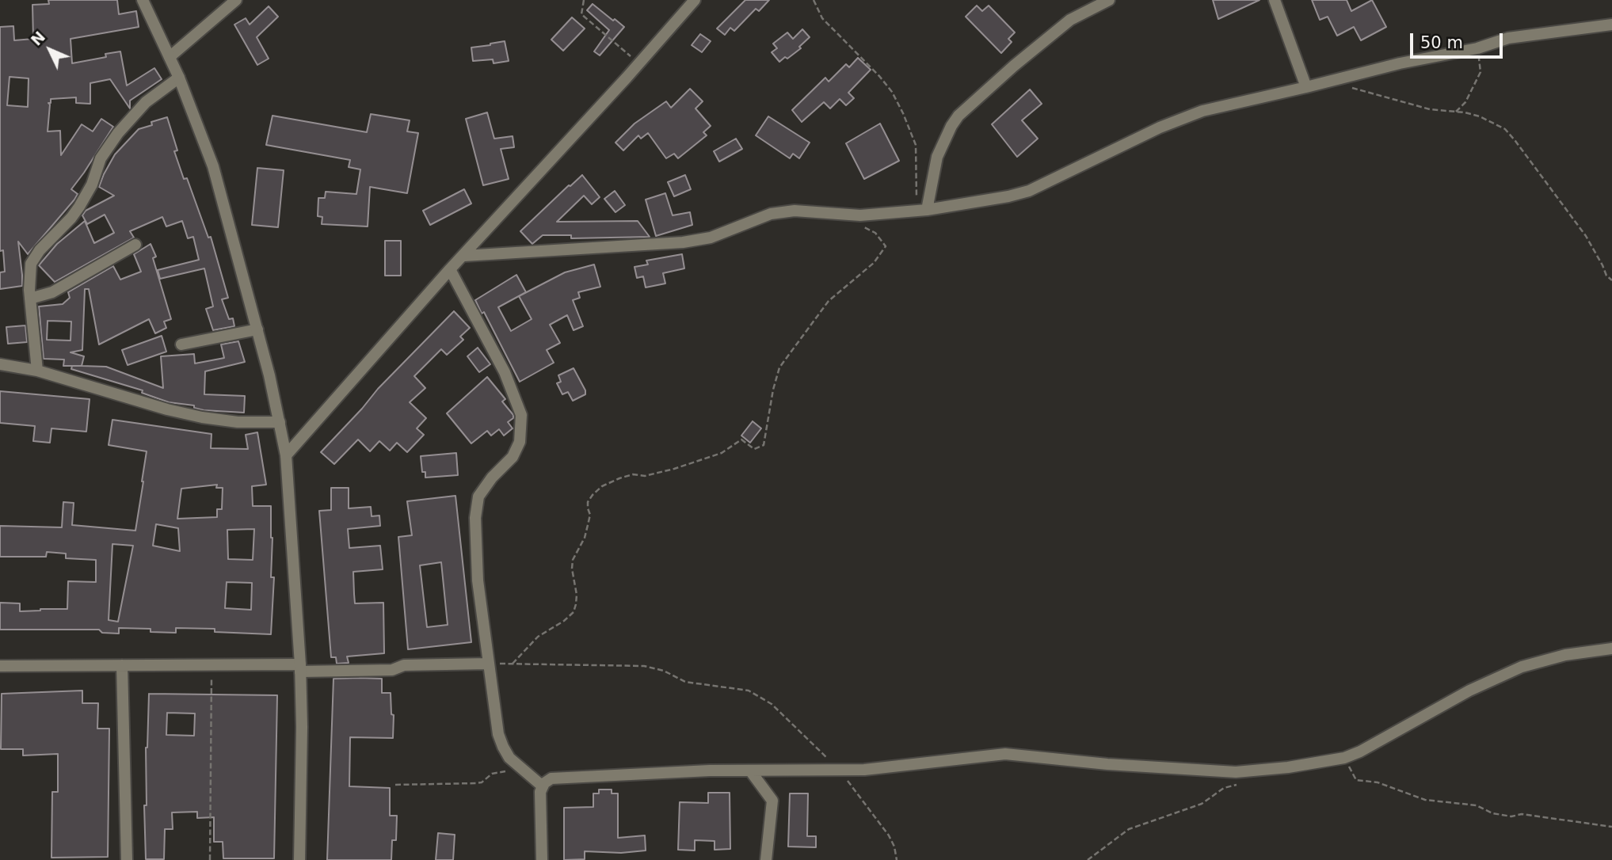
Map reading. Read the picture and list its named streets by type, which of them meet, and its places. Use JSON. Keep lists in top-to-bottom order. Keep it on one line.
{"scale_bar":"50 m","north":"top left"}
